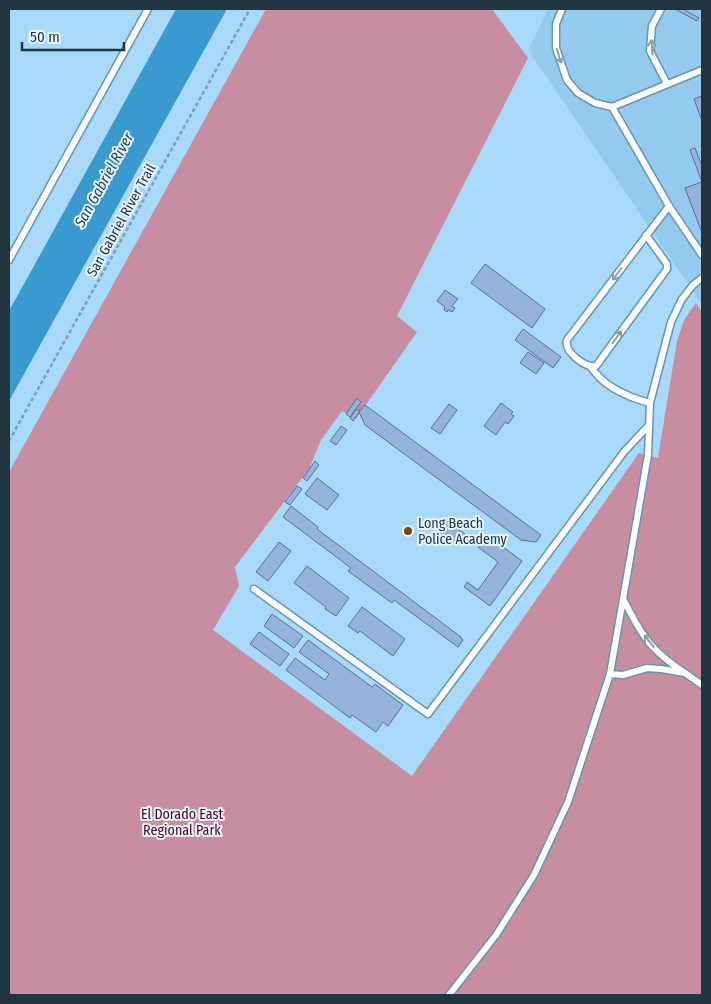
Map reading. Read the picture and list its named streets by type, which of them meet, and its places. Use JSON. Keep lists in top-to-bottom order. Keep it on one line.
{"streets":{"path":["San Gabriel River Trail"]},"water":["San Gabriel River"],"parks":["El Dorado East Regional Park"],"places":["Long Beach Police Academy"],"scale_bar":"50 m"}
